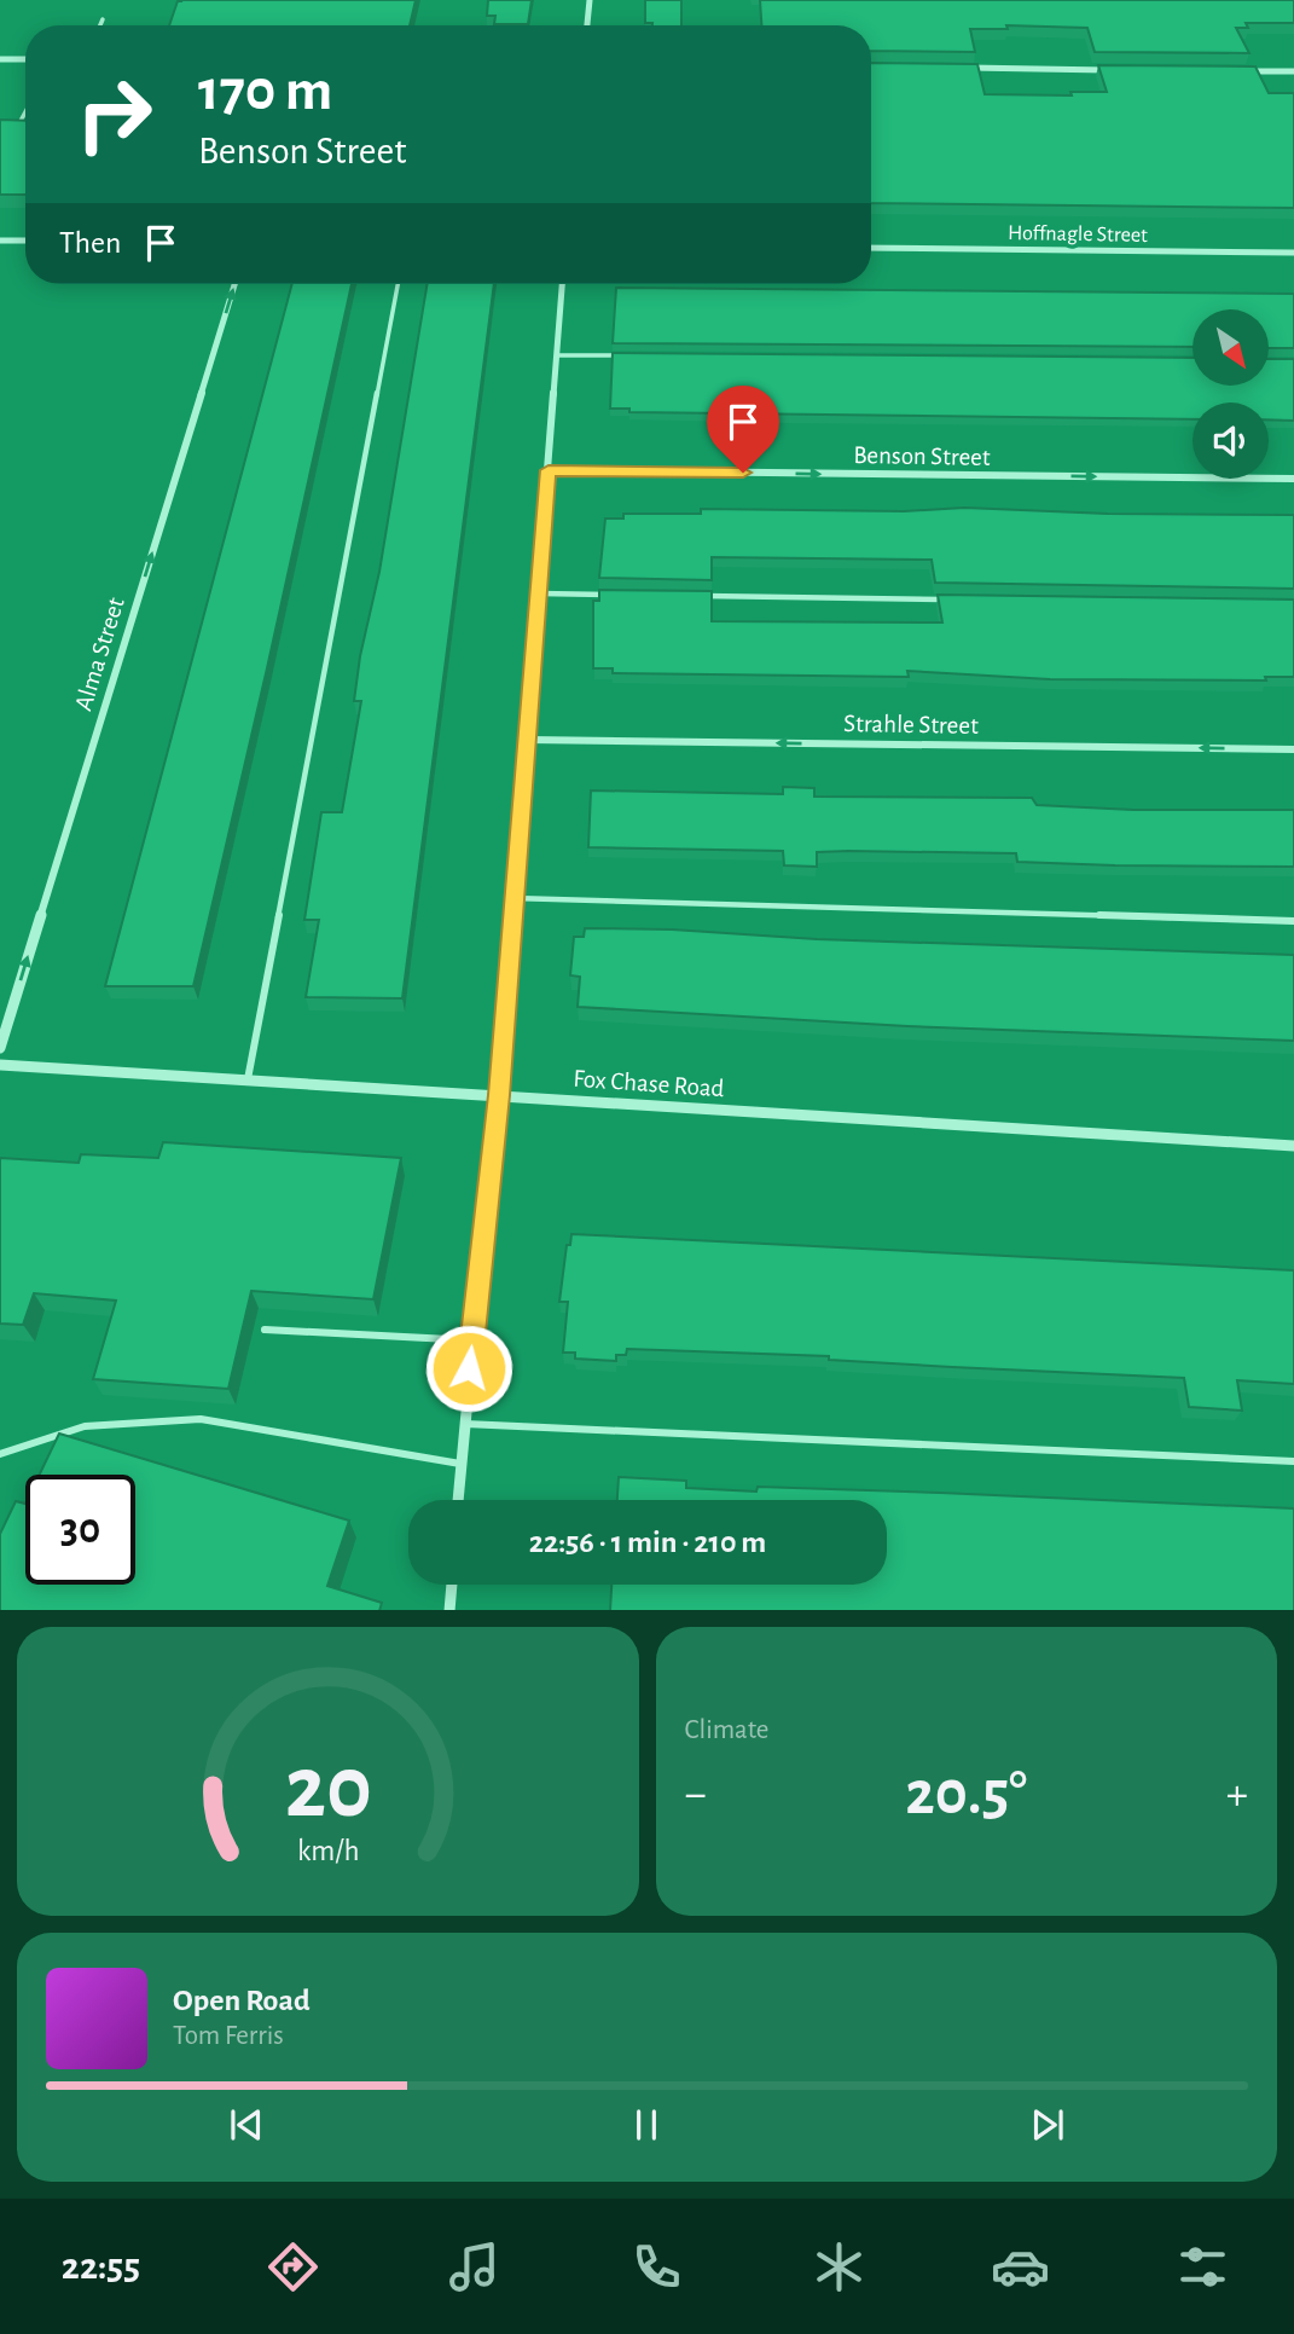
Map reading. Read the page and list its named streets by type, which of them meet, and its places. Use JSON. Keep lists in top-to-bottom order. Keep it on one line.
{"streets":{"street":["Hoffnagle Street","Benson Street","Alma Street","Strahle Street","Fox Chase Road"]},"one_way":["Benson Street","Alma Street","Strahle Street"],"north":"bottom right","page":{"turn":["170 m","Benson Street"],"then":"Then","limit":"30","trip":"22:56 · 1 min · 210 m","tile":"Climate","heat":["−","20.5°","+"],"song":["Open Road","Tom Ferris"],"tabs":"22:55","gauge":["20","km/h"]}}
